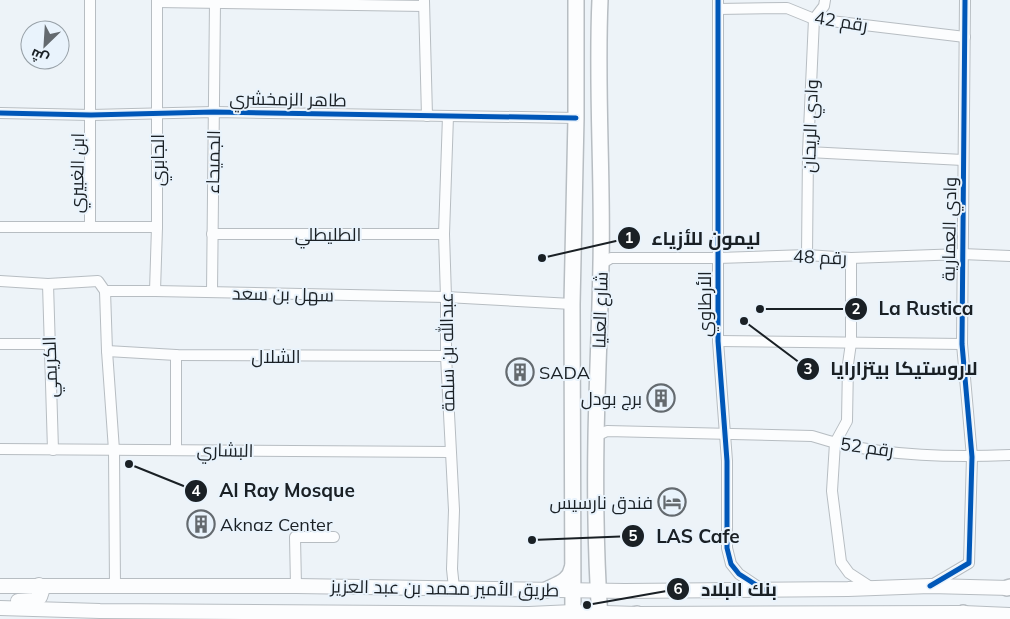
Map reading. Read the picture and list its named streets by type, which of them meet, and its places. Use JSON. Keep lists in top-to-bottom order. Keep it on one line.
{"streets":{"main road":["شارع العليا","طريق الأمير محمد بن عبد العزيز"],"street":["رقم 42","طاهر الزمخشري","وادي الريحان","الجابري","الجميحاء","ابن الغبيري","وادي العمارية","الطليطلي","رقم 48","سهل بن سعد","الأرطاوي","عبدالله بن سلمة","الشلال","الكريمي","رقم 52","البشاري"]},"crossings":[["رقم 42","وادي الريحان"],["رقم 42","وادي العمارية"],["رقم 42","الأرطاوي"],["طاهر الزمخشري","الجابري"],["طاهر الزمخشري","الجميحاء"],["طاهر الزمخشري","ابن الغبيري"],["طاهر الزمخشري","شارع العليا"],["طاهر الزمخشري","عبدالله بن سلمة"],["وادي الريحان","رقم 48"],["الجابري","سهل بن سعد"],["الجميحاء","الطليطلي"],["الجميحاء","سهل بن سعد"],["وادي العمارية","رقم 48"],["وادي العمارية","رقم 52"],["وادي العمارية","طريق الأمير محمد بن عبد العزيز"],["الطليطلي","عبدالله بن سلمة"],["رقم 48","الأرطاوي"],["رقم 48","شارع العليا"],["سهل بن سعد","شارع العليا"],["سهل بن سعد","عبدالله بن سلمة"],["سهل بن سعد","الكريمي"],["الأرطاوي","رقم 52"],["الأرطاوي","طريق الأمير محمد بن عبد العزيز"],["شارع العليا","رقم 52"],["شارع العليا","طريق الأمير محمد بن عبد العزيز"],["عبدالله بن سلمة","الشلال"],["عبدالله بن سلمة","البشاري"],["عبدالله بن سلمة","طريق الأمير محمد بن عبد العزيز"],["الكريمي","البشاري"]],"places":{"other":["ليمون للأزياء","La Rustica","لاروستيكا بيتزارايا","Al Ray Mosque","LAS Cafe","بنك البلاد"],"building":["SADA","برج بودل","Aknaz Center"],"hotel":["فندق نارسيس"]},"north":"bottom left"}
